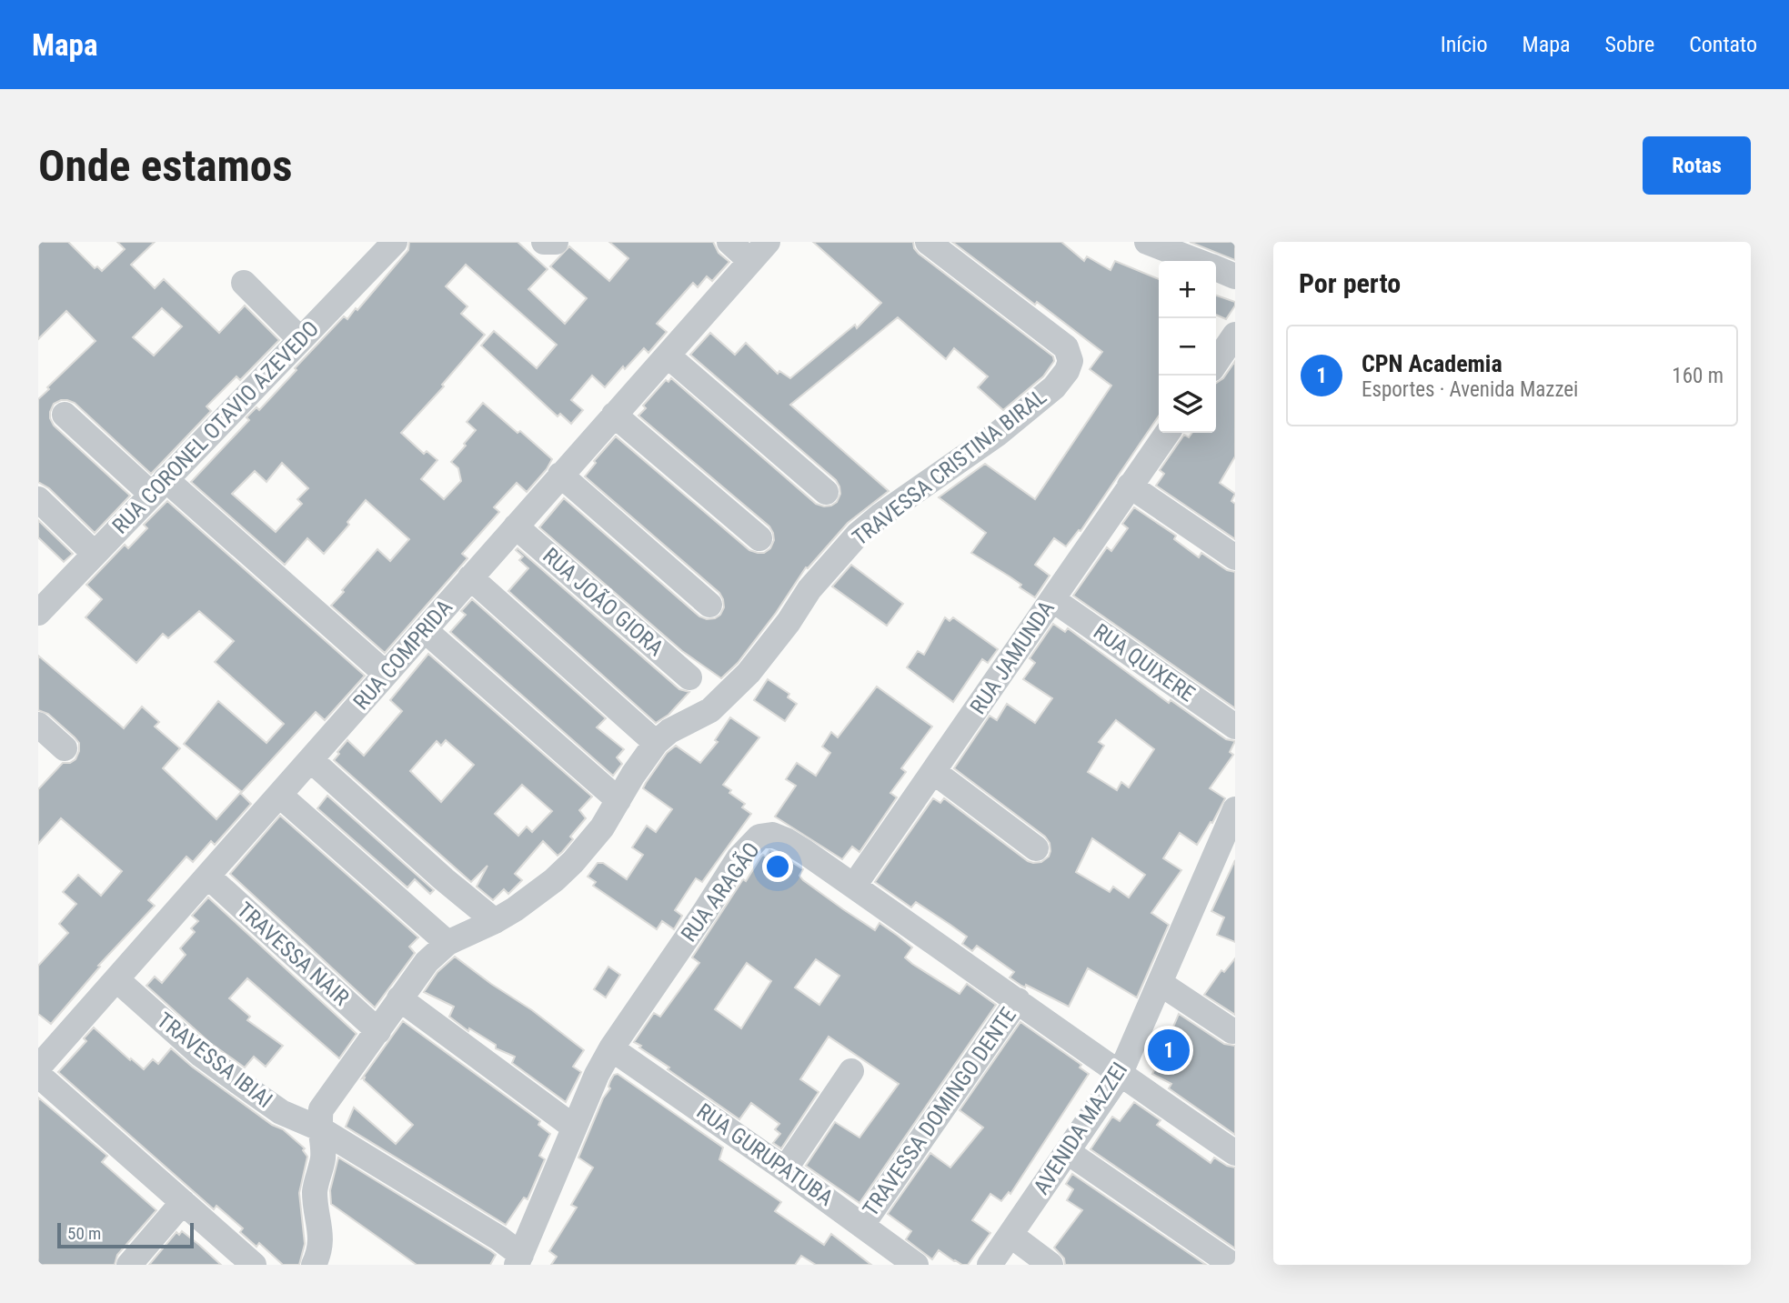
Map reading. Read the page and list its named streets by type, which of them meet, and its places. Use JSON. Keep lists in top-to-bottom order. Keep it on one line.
{"streets":{"street":["RUA CORONEL OTAVIO AZEVEDO","TRAVESSA CRISTINA BIRAL","RUA JOÃO GIORA","RUA COMPRIDA","RUA JAMUNDA","RUA QUIXERE","RUA ARAGÃO","TRAVESSA NAIR","TRAVESSA IBIAI","TRAVESSA DOMINGO DENTE","AVENIDA MAZZEI","RUA GURUPATUBA"]},"crossings":[["TRAVESSA CRISTINA BIRAL","TRAVESSA NAIR"],["TRAVESSA CRISTINA BIRAL","TRAVESSA IBIAI"],["RUA JOÃO GIORA","RUA COMPRIDA"],["RUA COMPRIDA","TRAVESSA NAIR"],["RUA COMPRIDA","TRAVESSA IBIAI"],["RUA JAMUNDA","RUA QUIXERE"],["RUA JAMUNDA","RUA ARAGÃO"],["RUA ARAGÃO","TRAVESSA IBIAI"],["RUA ARAGÃO","TRAVESSA DOMINGO DENTE"],["RUA ARAGÃO","AVENIDA MAZZEI"],["RUA ARAGÃO","RUA GURUPATUBA"],["TRAVESSA DOMINGO DENTE","RUA GURUPATUBA"]],"scale_bar":"50 m","page":{"header":"Mapa","nav":["Início","Mapa","Sobre","Contato"],"buttons":"Rotas","title":"Onde estamos","heading":"Por perto","map_buttons":["+","−"],"list":[{"mark":"1","name":"CPN Academia","note":"Esportes · Avenida Mazzei","value":"160 m"}],"pins":"1","scale":"50 m"}}
